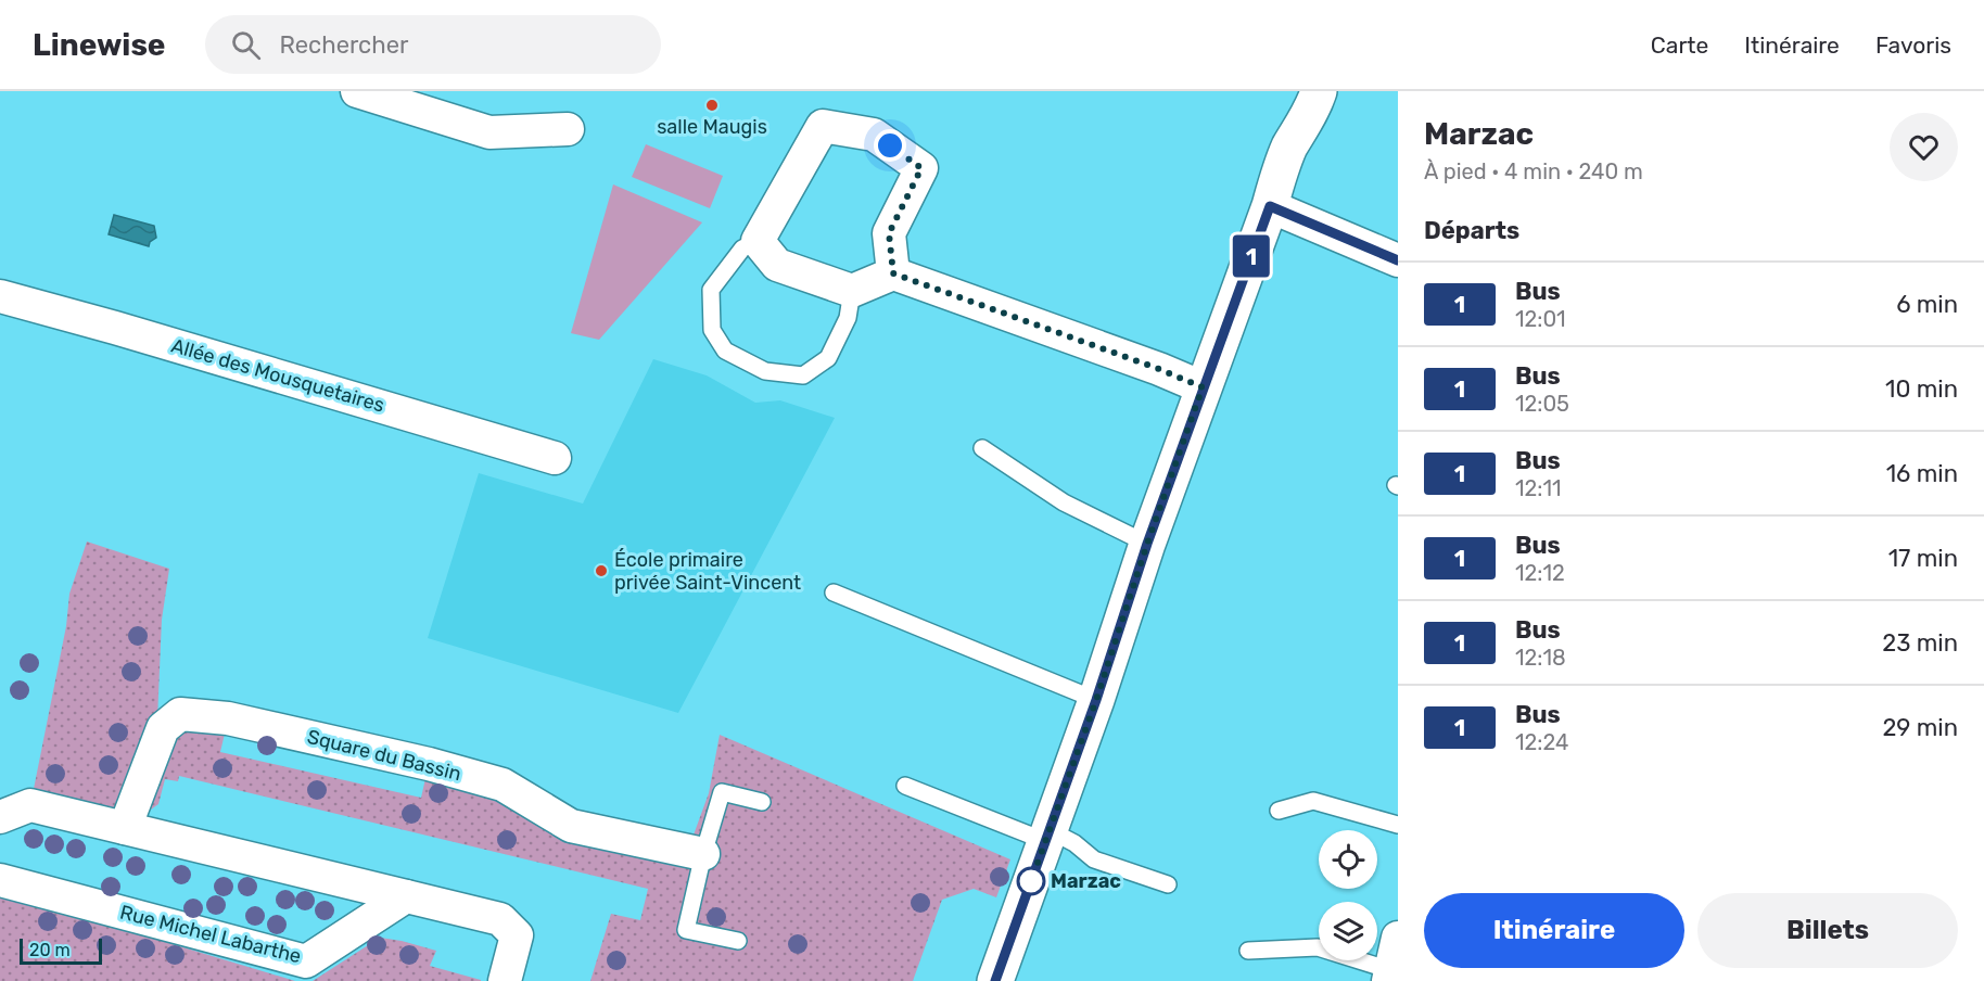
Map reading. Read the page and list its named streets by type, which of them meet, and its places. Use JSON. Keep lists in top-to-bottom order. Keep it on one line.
{"streets":{"street":["Allée des Mousquetaires","Square du Bassin","Rue Michel Labarthe"]},"places":["salle Maugis","École primaire privée Saint-Vincent","Marzac"],"lines":["bus line 1"],"scale_bar":"20 m","page":{"header":"Linewise","search":"Rechercher","nav":["Carte","Itinéraire","Favoris"],"on_map":"1","heading":[["Marzac","À pied · 4 min · 240 m"],"Départs"],"list":[{"mark":"1","name":"Bus","note":"12:01","value":"6 min"},{"mark":"1","name":"Bus","note":"12:05","value":"10 min"},{"mark":"1","name":"Bus","note":"12:11","value":"16 min"},{"mark":"1","name":"Bus","note":"12:12","value":"17 min"},{"mark":"1","name":"Bus","note":"12:18","value":"23 min"},{"mark":"1","name":"Bus","note":"12:24","value":"29 min"}],"buttons":["Itinéraire","Billets"],"scale":"20 m"}}
